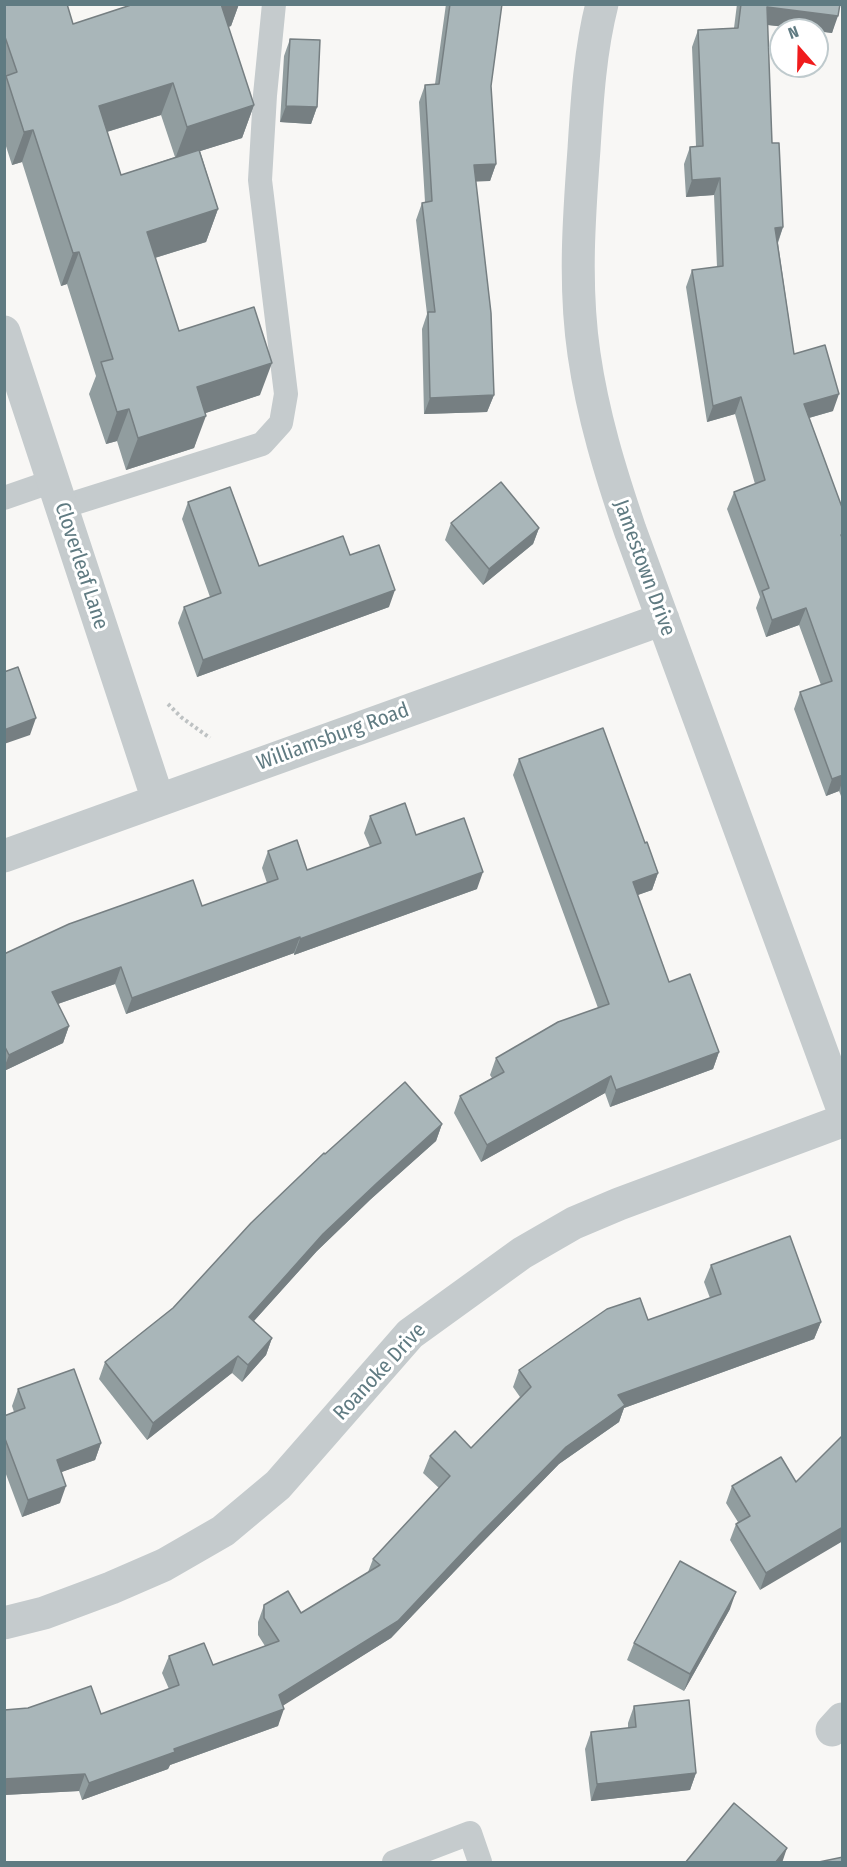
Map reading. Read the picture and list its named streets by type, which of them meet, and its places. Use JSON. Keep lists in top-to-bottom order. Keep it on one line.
{"streets":{"street":["Cloverleaf Lane","Jamestown Drive","Williamsburg Road","Roanoke Drive"]},"crossings":[["Cloverleaf Lane","Williamsburg Road"],["Jamestown Drive","Williamsburg Road"]],"north":"top"}
